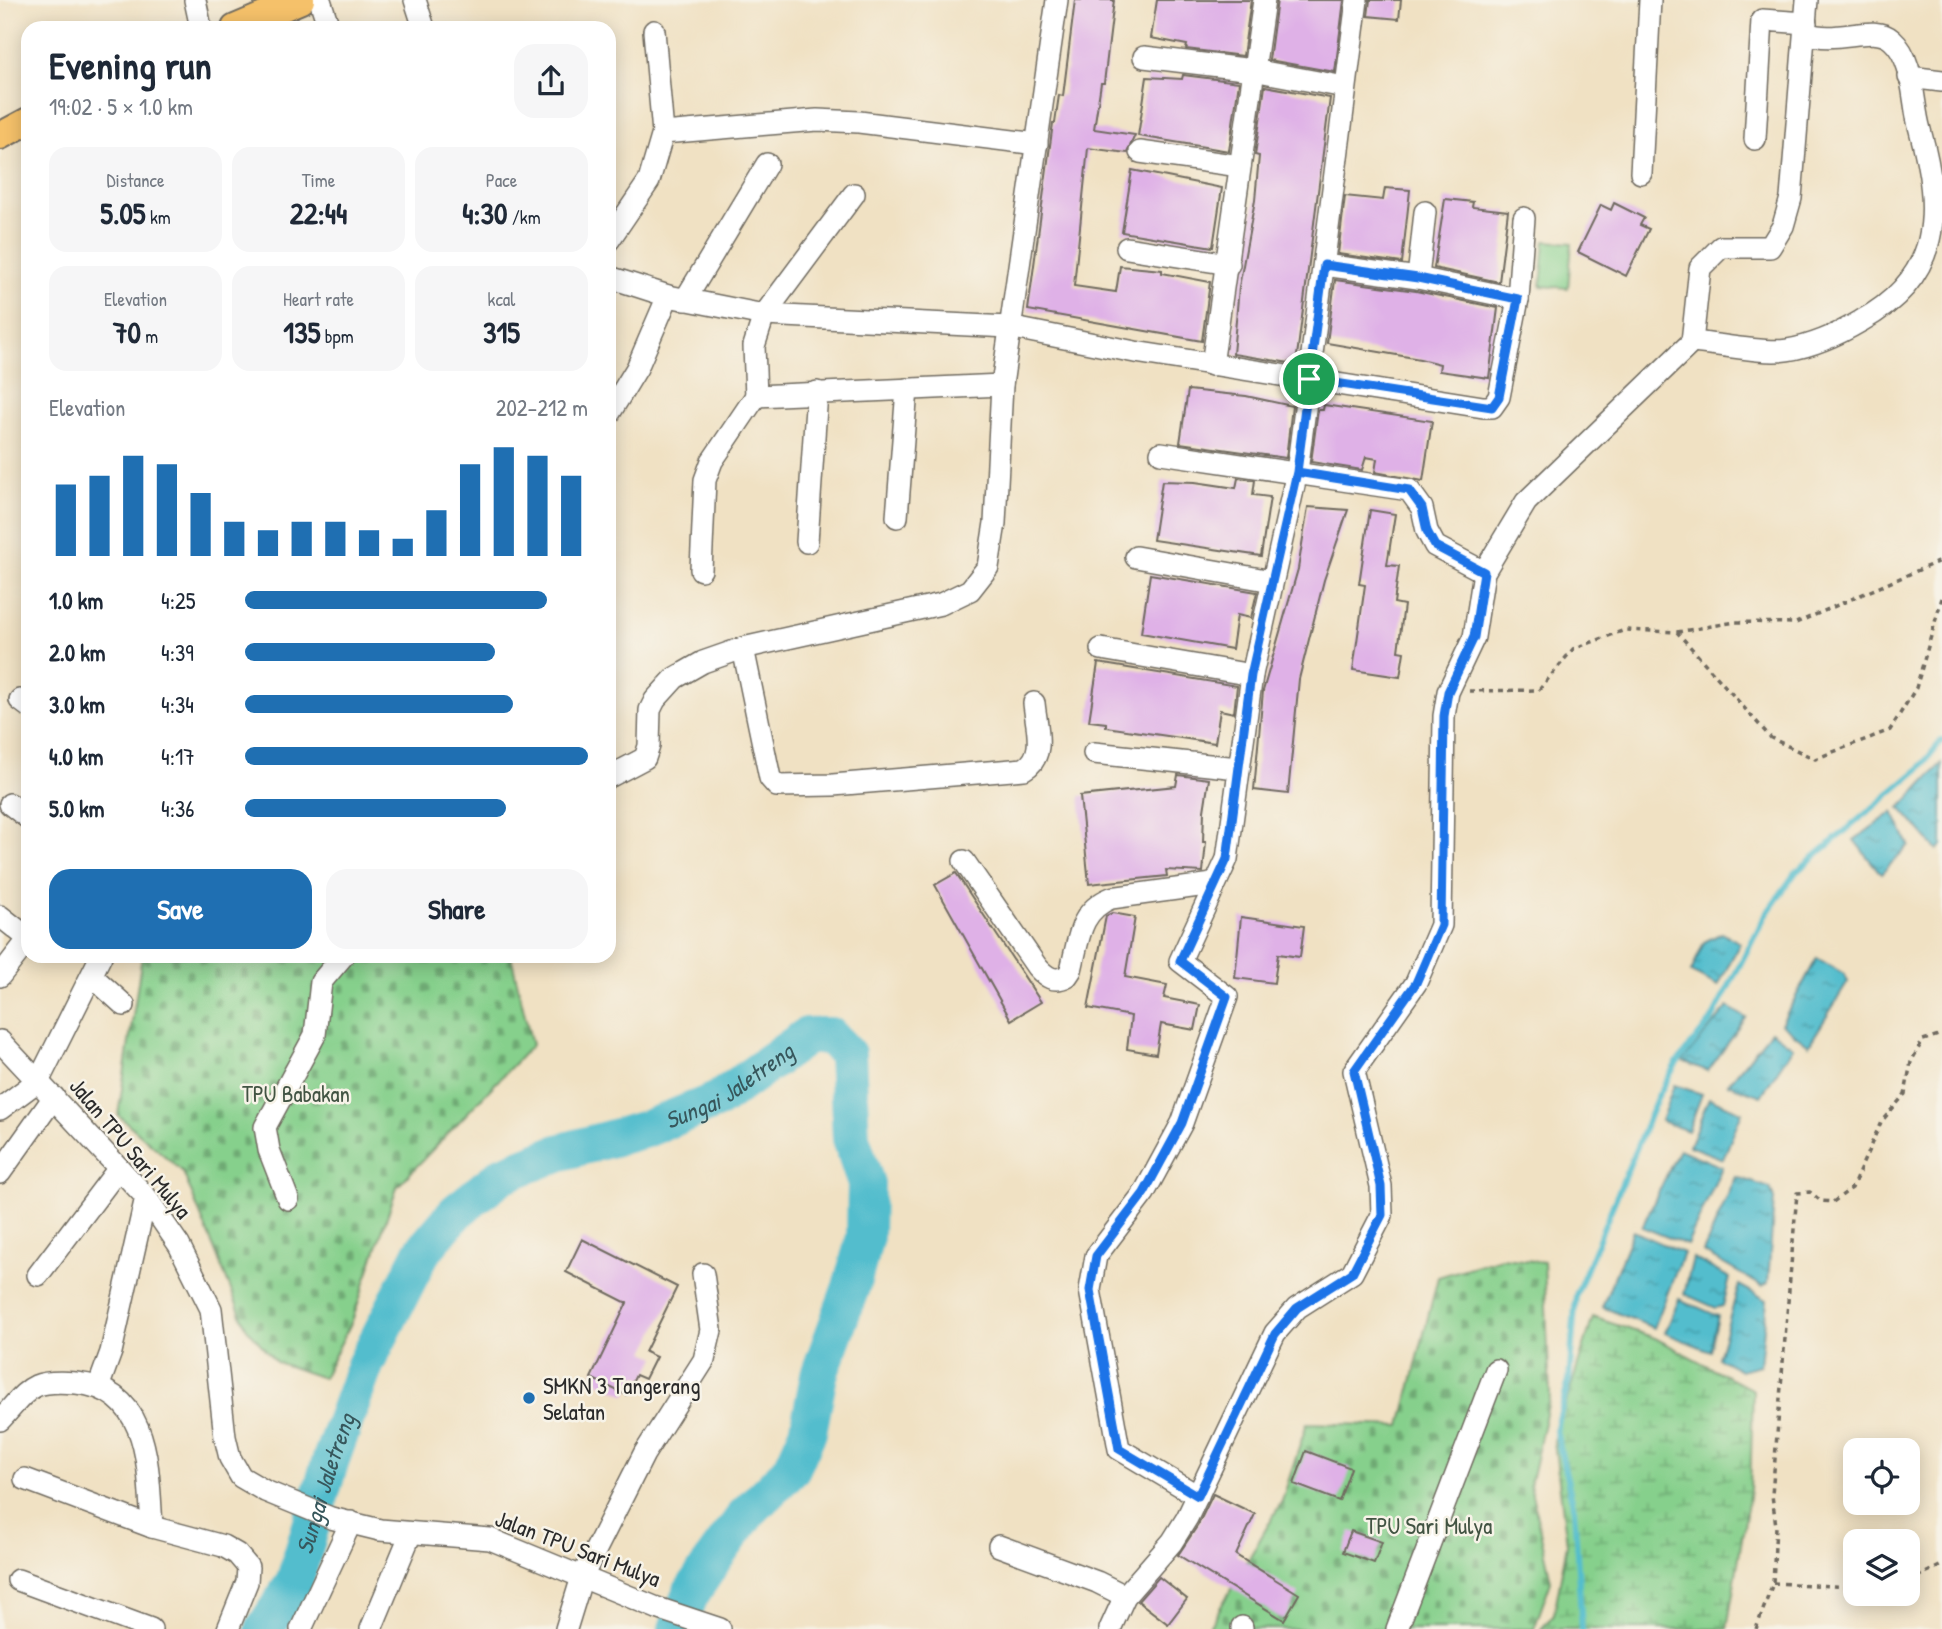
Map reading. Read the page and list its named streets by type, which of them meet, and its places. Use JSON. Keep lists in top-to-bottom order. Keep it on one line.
{"streets":{"street":["Jalan TPU Sari Mulya"]},"water":["Sungai Jaletreng"],"parks":["TPU Babakan","TPU Sari Mulya"],"places":["SMKN 3 Tangerang Selatan"],"page":{"heading":["Evening run","19:02 · 5 × 1.0 km"],"stats":[["Distance","5.05 km"],["Time","22:44"],["Pace","4:30 /km"],["Elevation","70 m"],["Heart rate","135 bpm"],["kcal","315"]],"chart":["Elevation","202–212 m"],"list":[{"name":"1.0 km","note":"4:25"},{"name":"2.0 km","note":"4:39"},{"name":"3.0 km","note":"4:34"},{"name":"4.0 km","note":"4:17"},{"name":"5.0 km","note":"4:36"}],"buttons":["Save","Share"]}}
